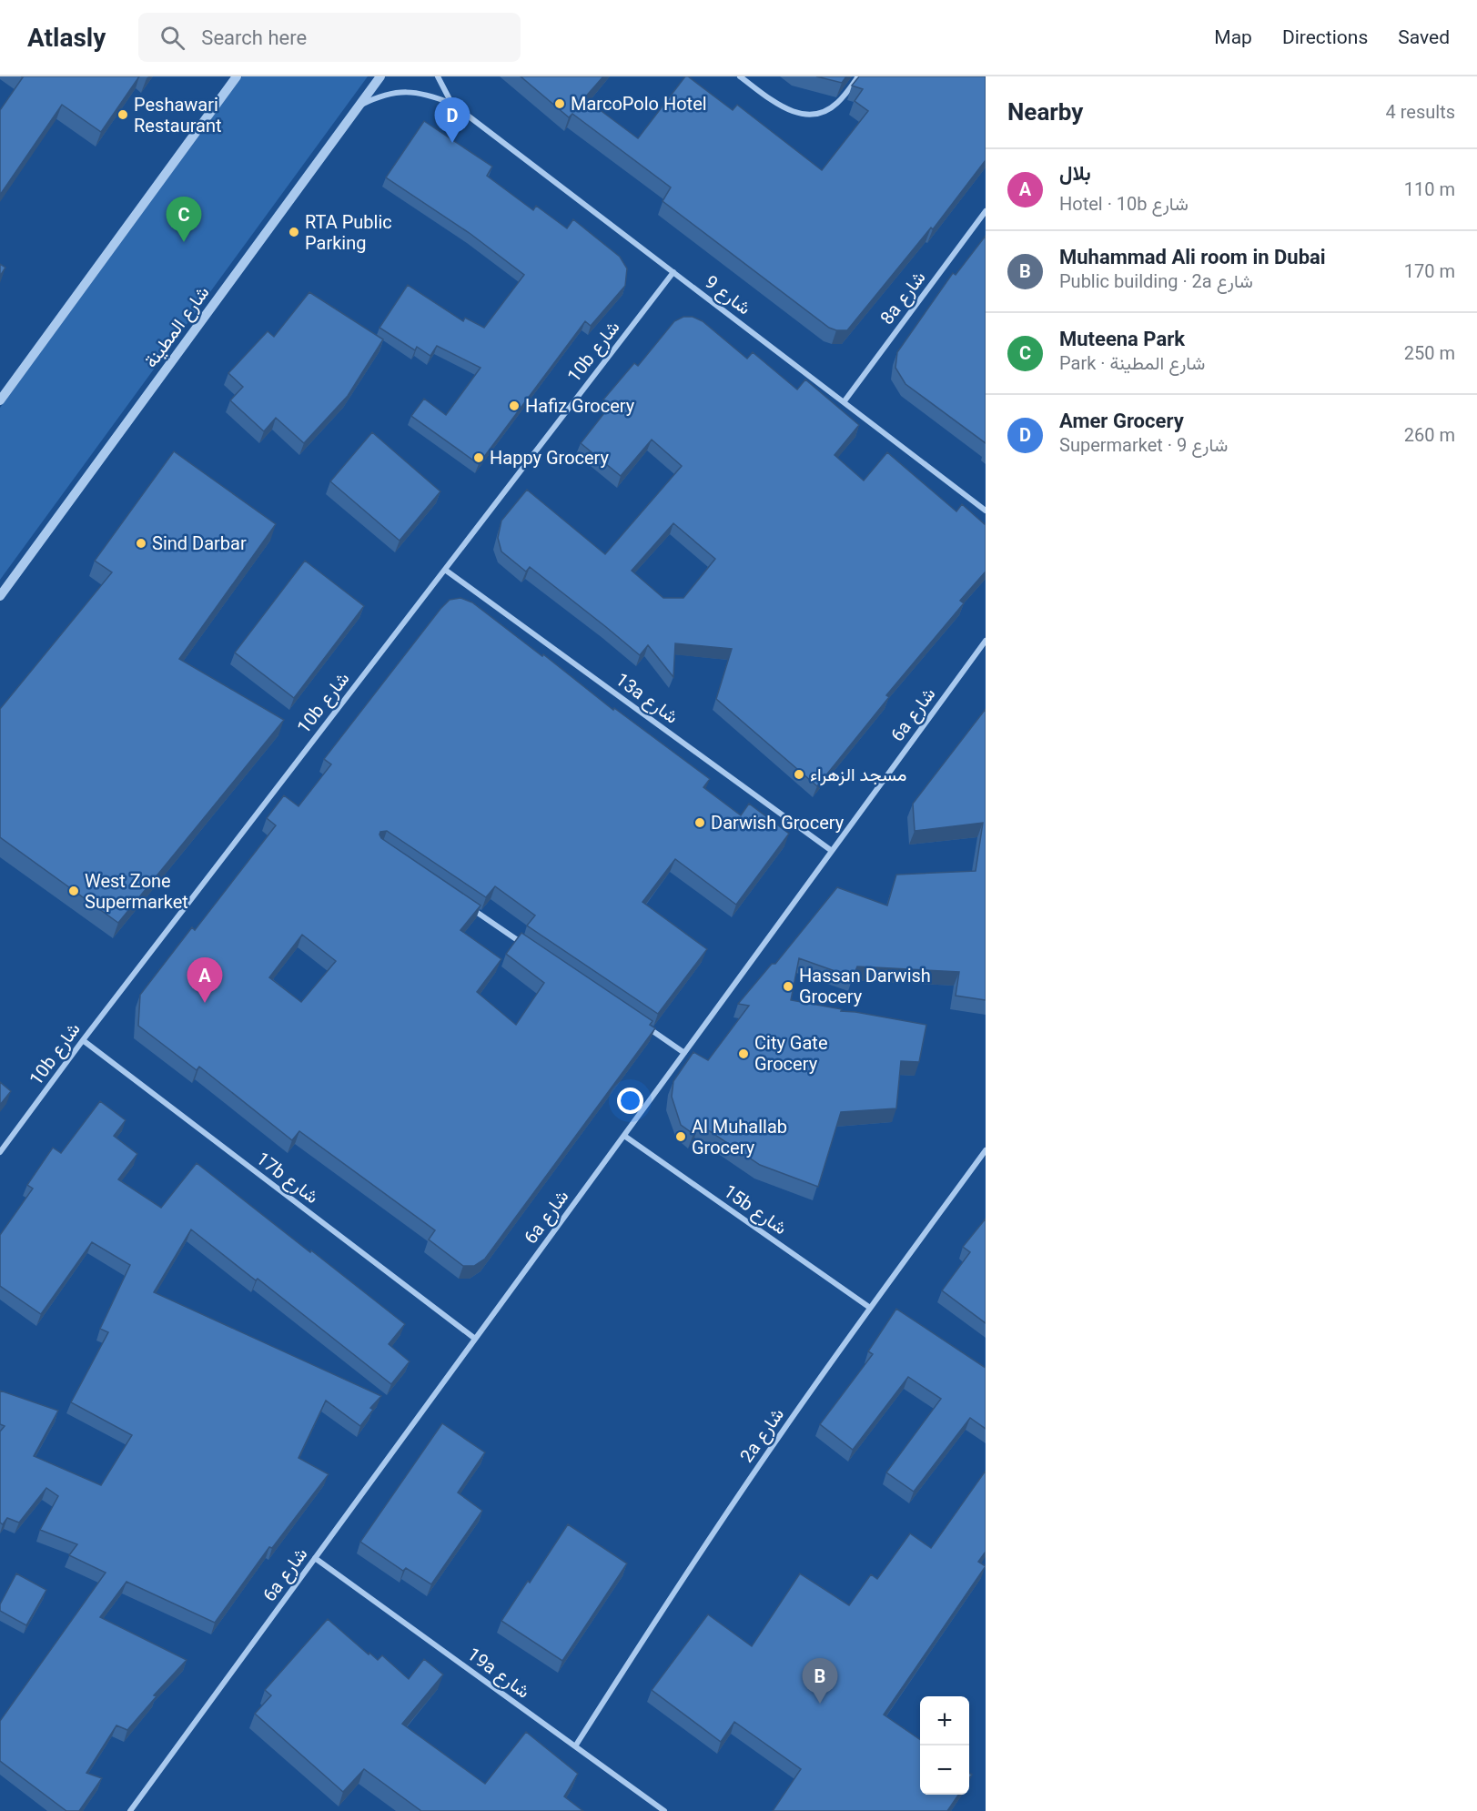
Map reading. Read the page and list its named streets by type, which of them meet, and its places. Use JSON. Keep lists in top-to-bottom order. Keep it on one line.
{"streets":{"street":["شارع 9","8a شارع","شارع المطينة","10b شارع","13a شارع","6a شارع","17b شارع","15b شارع","2a شارع","19a شارع"]},"crossings":[["شارع 9","8a شارع"],["شارع 9","شارع المطينة"],["شارع 9","10b شارع"],["10b شارع","13a شارع"],["10b شارع","17b شارع"],["13a شارع","6a شارع"],["6a شارع","17b شارع"],["6a شارع","15b شارع"],["6a شارع","19a شارع"],["15b شارع","2a شارع"],["2a شارع","19a شارع"]],"places":["MarcoPolo Hotel","Peshawari Restaurant","RTA Public Parking","Hafiz Grocery","Happy Grocery","Sind Darbar","مسجد الزهراء","Darwish Grocery","West Zone Supermarket","Hassan Darwish Grocery","City Gate Grocery","Al Muhallab Grocery"],"page":{"header":"Atlasly","search":"Search here","nav":["Map","Directions","Saved"],"heading":["Nearby","4 results"],"pins":["D","C","A","B"],"list":[{"mark":"A","name":"بلال","note":"Hotel · 10b شارع","value":"110 m"},{"mark":"B","name":"Muhammad Ali room in Dubai","note":"Public building · 2a شارع","value":"170 m"},{"mark":"C","name":"Muteena Park","note":"Park · شارع المطينة","value":"250 m"},{"mark":"D","name":"Amer Grocery","note":"Supermarket · شارع 9","value":"260 m"}],"map_buttons":["+","−"]}}
